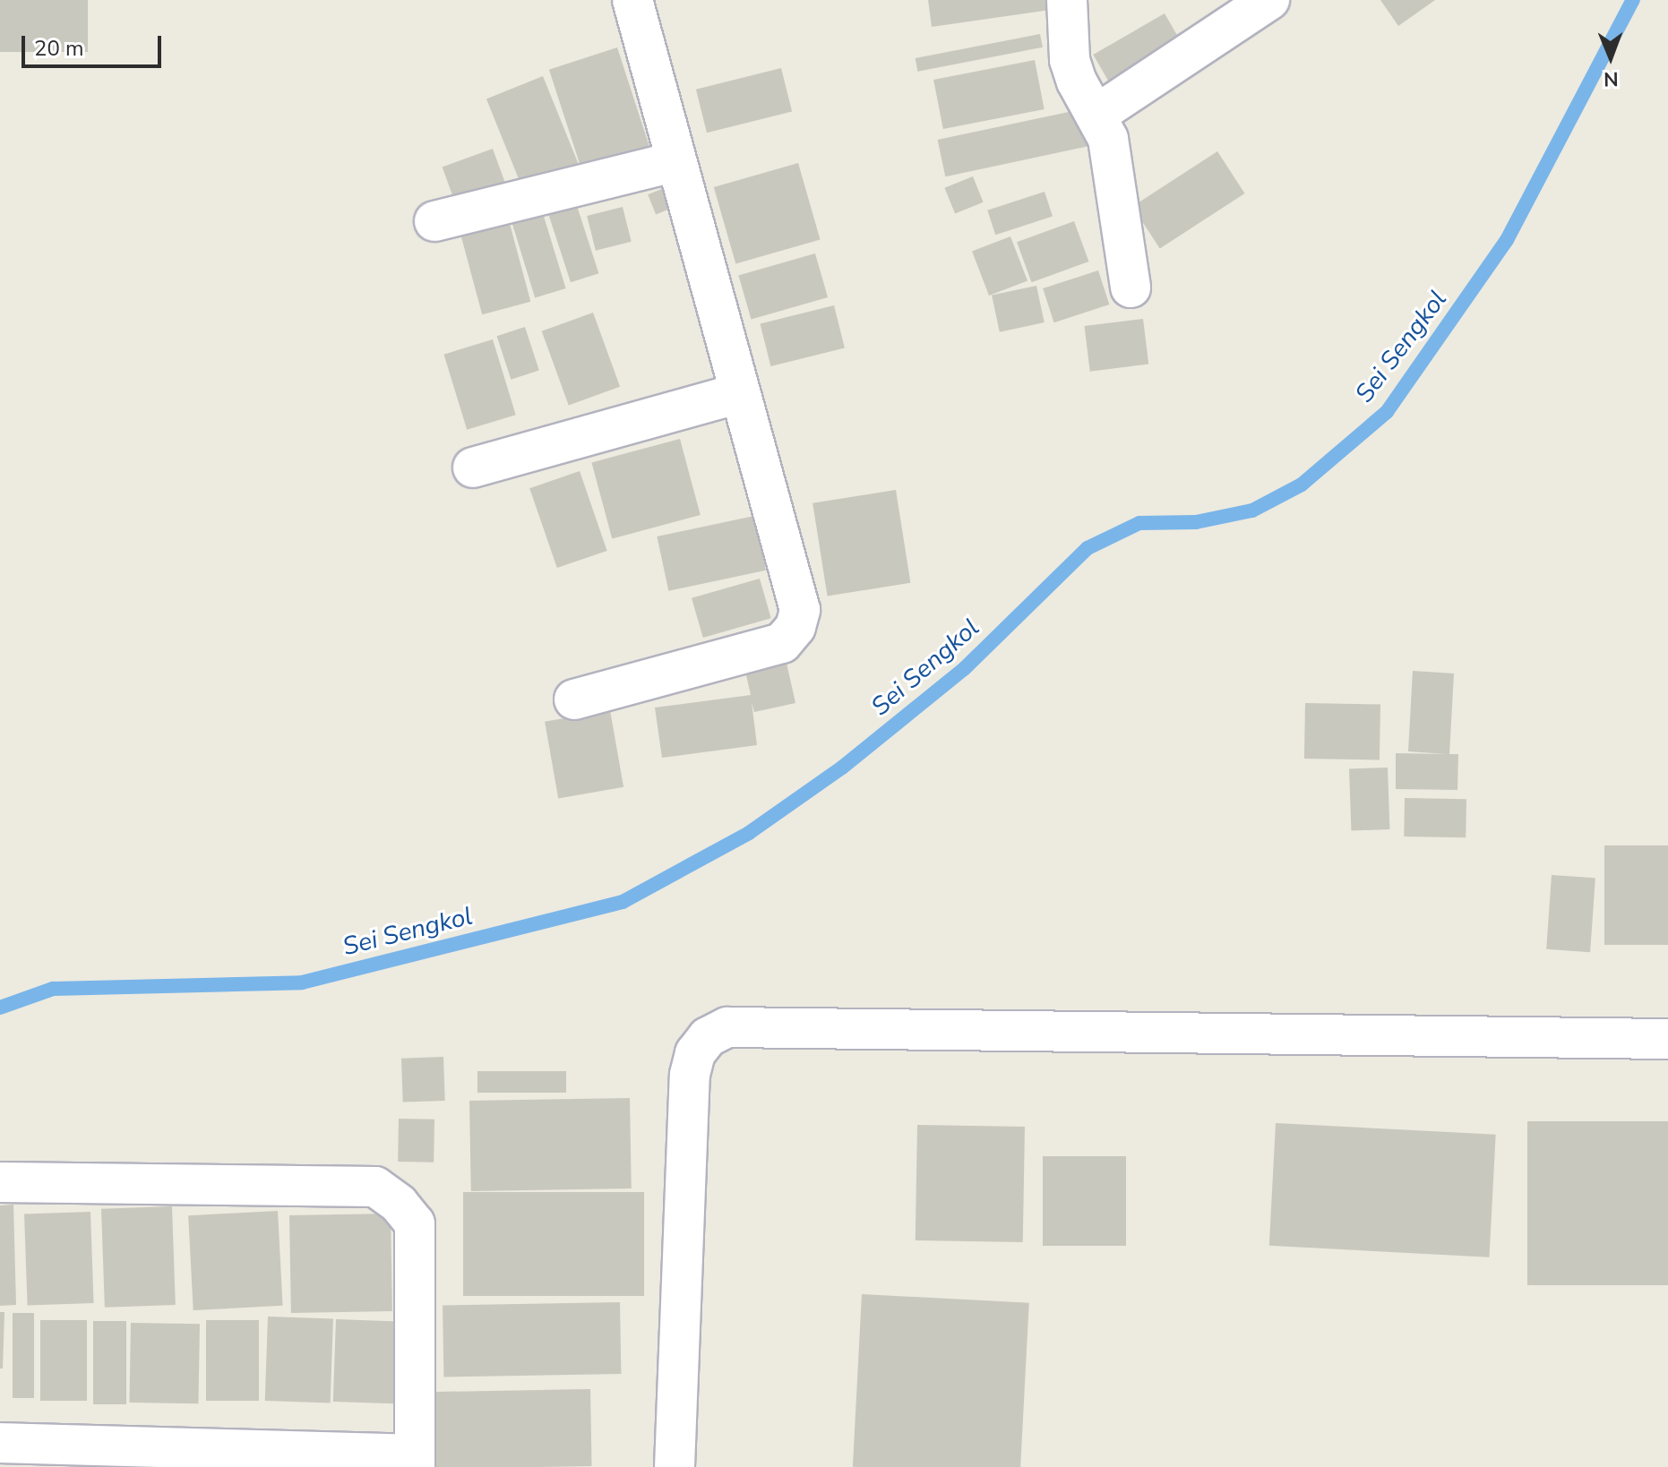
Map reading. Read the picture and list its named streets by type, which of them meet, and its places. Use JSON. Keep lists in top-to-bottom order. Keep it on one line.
{"water":["Sei Sengkol"],"scale_bar":"20 m","north":"bottom"}
